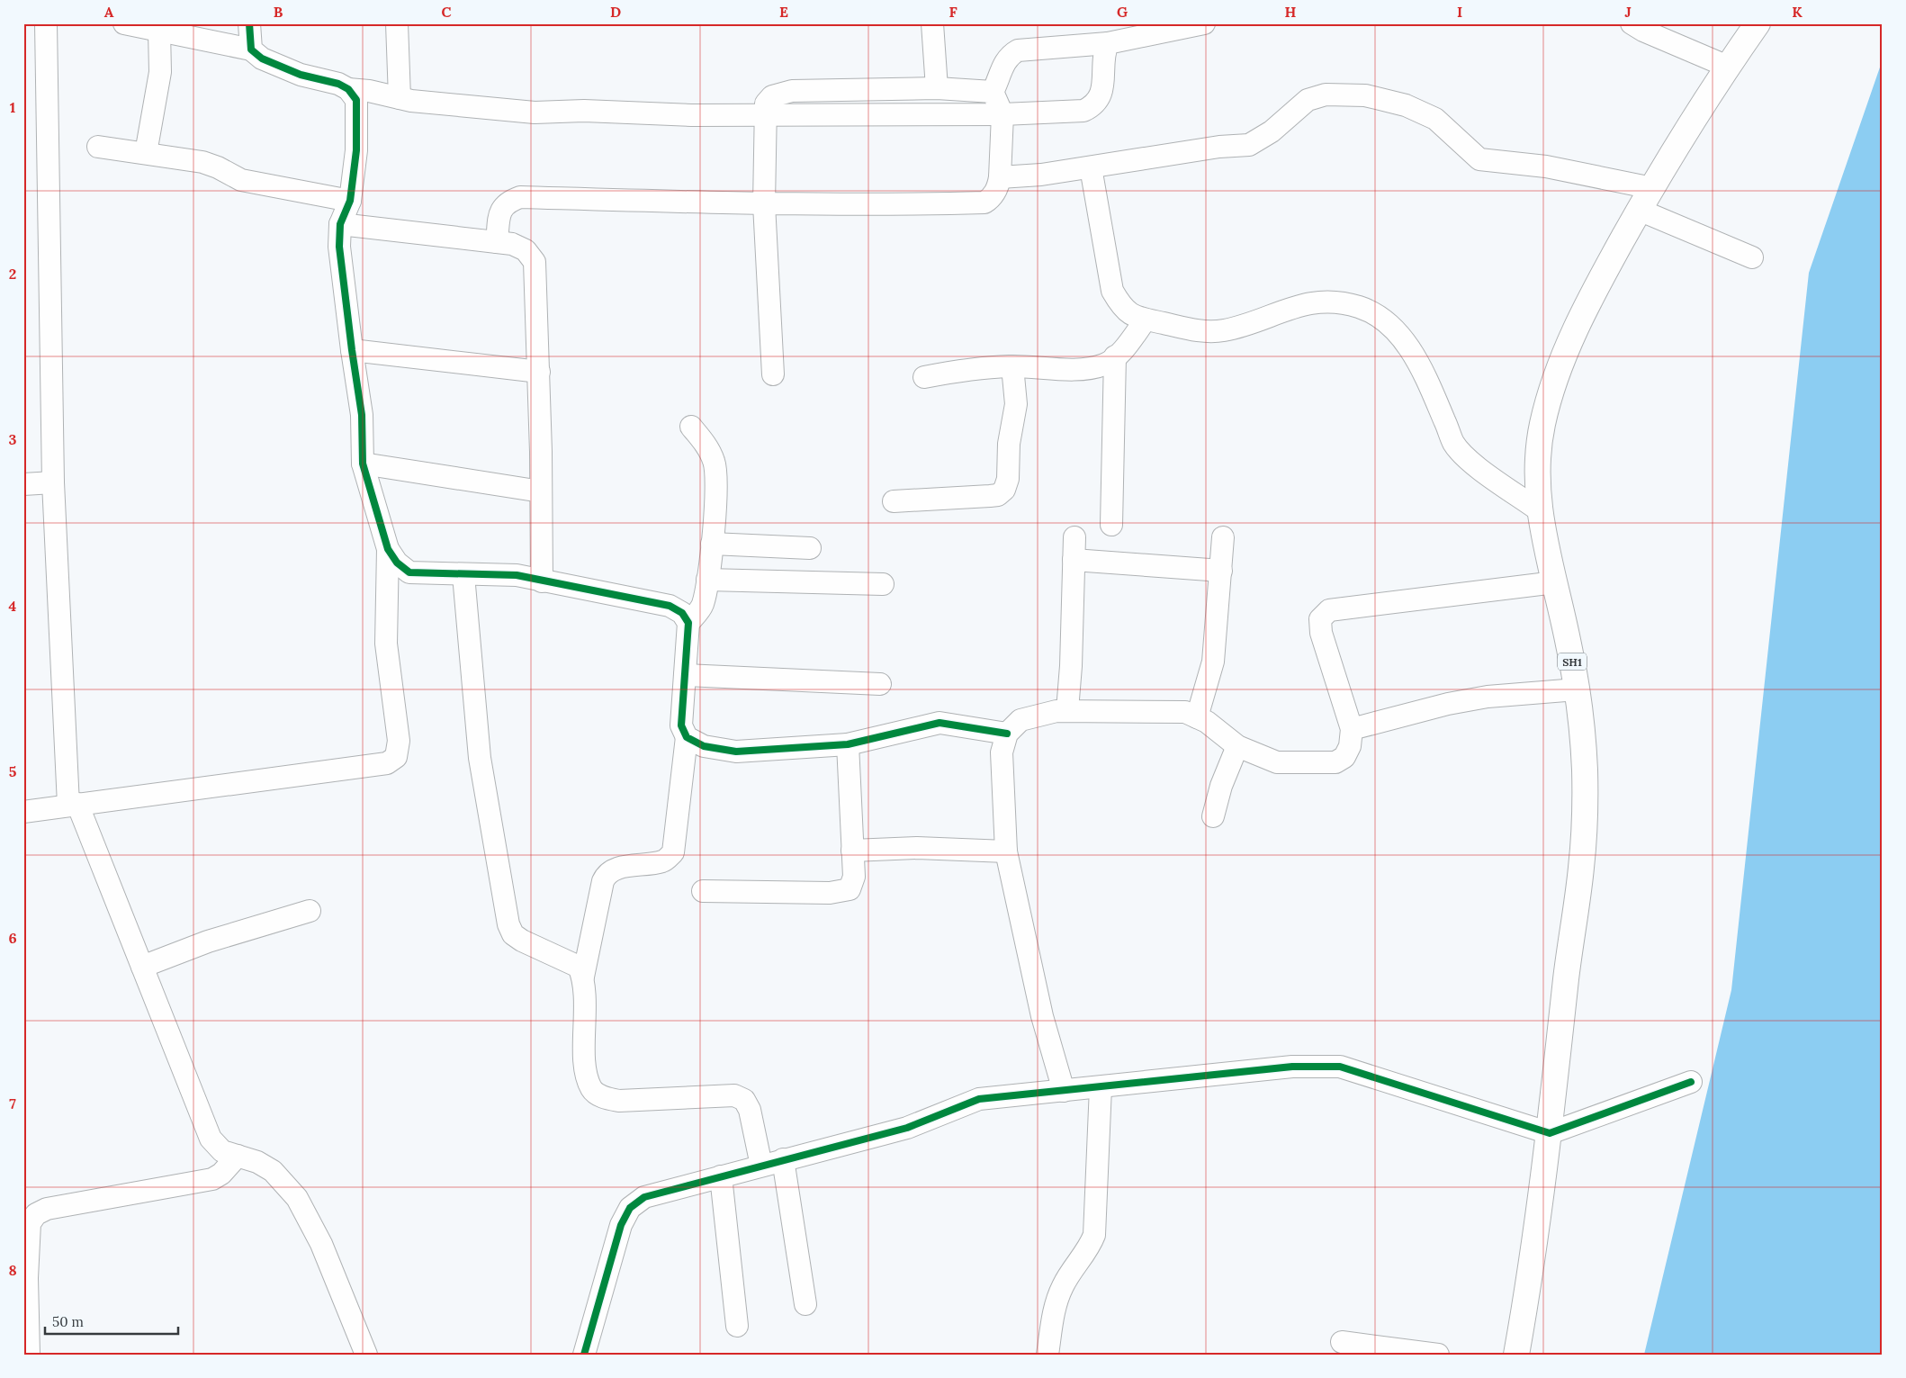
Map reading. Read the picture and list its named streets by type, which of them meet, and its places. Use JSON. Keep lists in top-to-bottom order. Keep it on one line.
{"streets":{"main road":["SH1"]},"scale_bar":"50 m","grid":{"columns":["A","B","C","D","E","F","G","H","I","J","K"],"rows":["1","2","3","4","5","6","7","8"]}}
